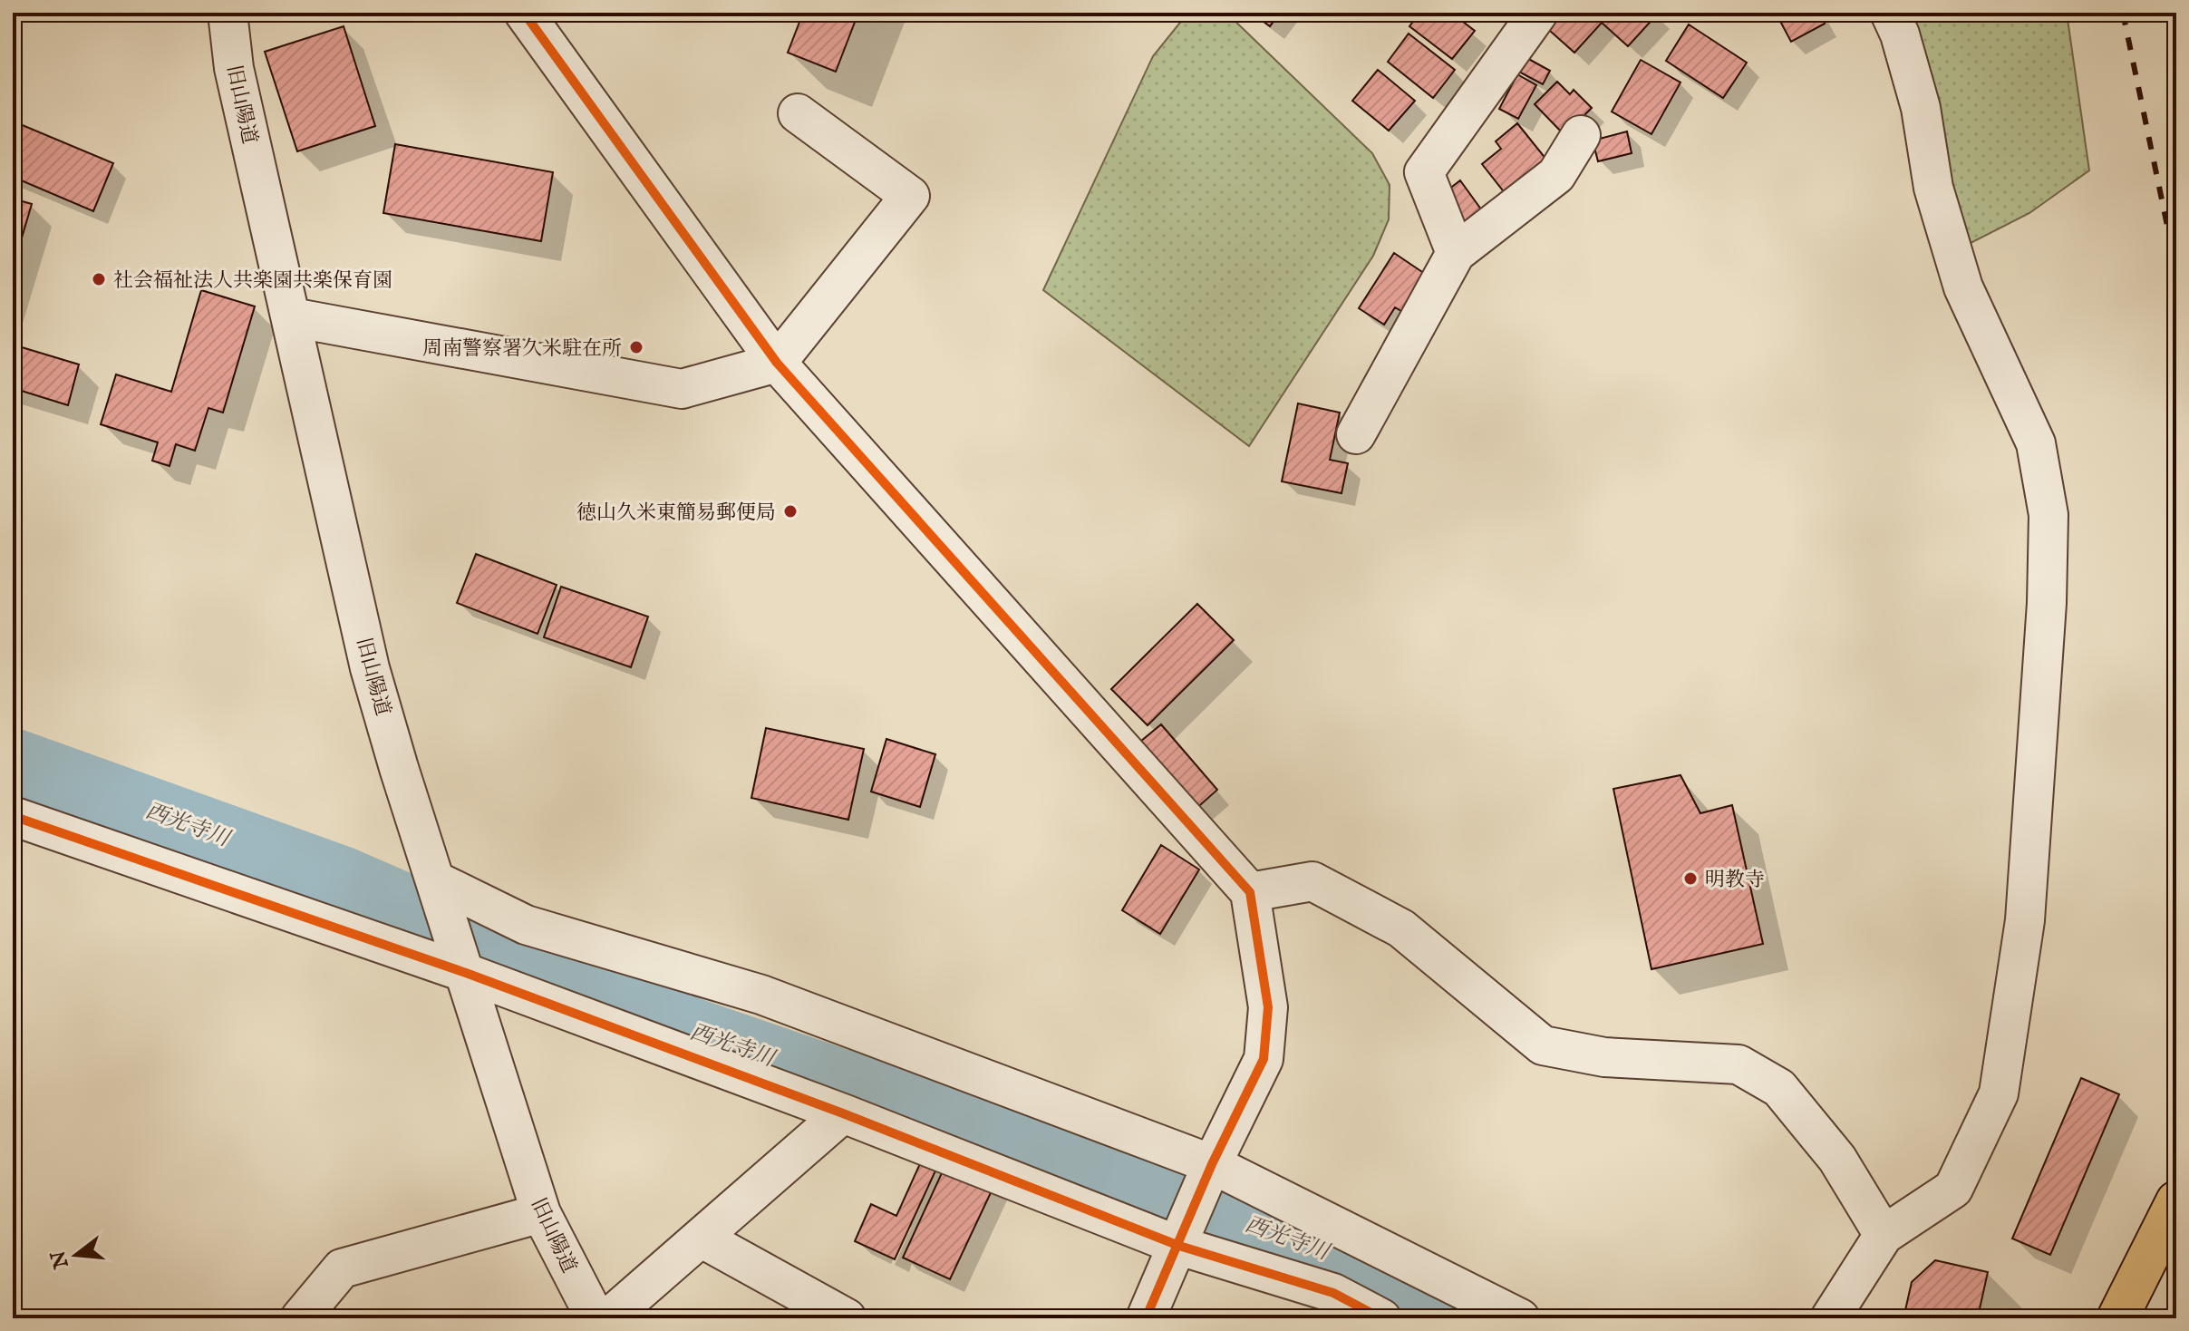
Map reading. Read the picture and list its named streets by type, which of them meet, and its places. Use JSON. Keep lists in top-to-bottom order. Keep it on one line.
{"streets":{"street":["旧山陽道"]},"water":["西光寺川"],"places":["社会福祉法人共楽園共楽保育園","周南警察署久米駐在所","徳山久米東簡易郵便局","明教寺"],"north":"left"}
